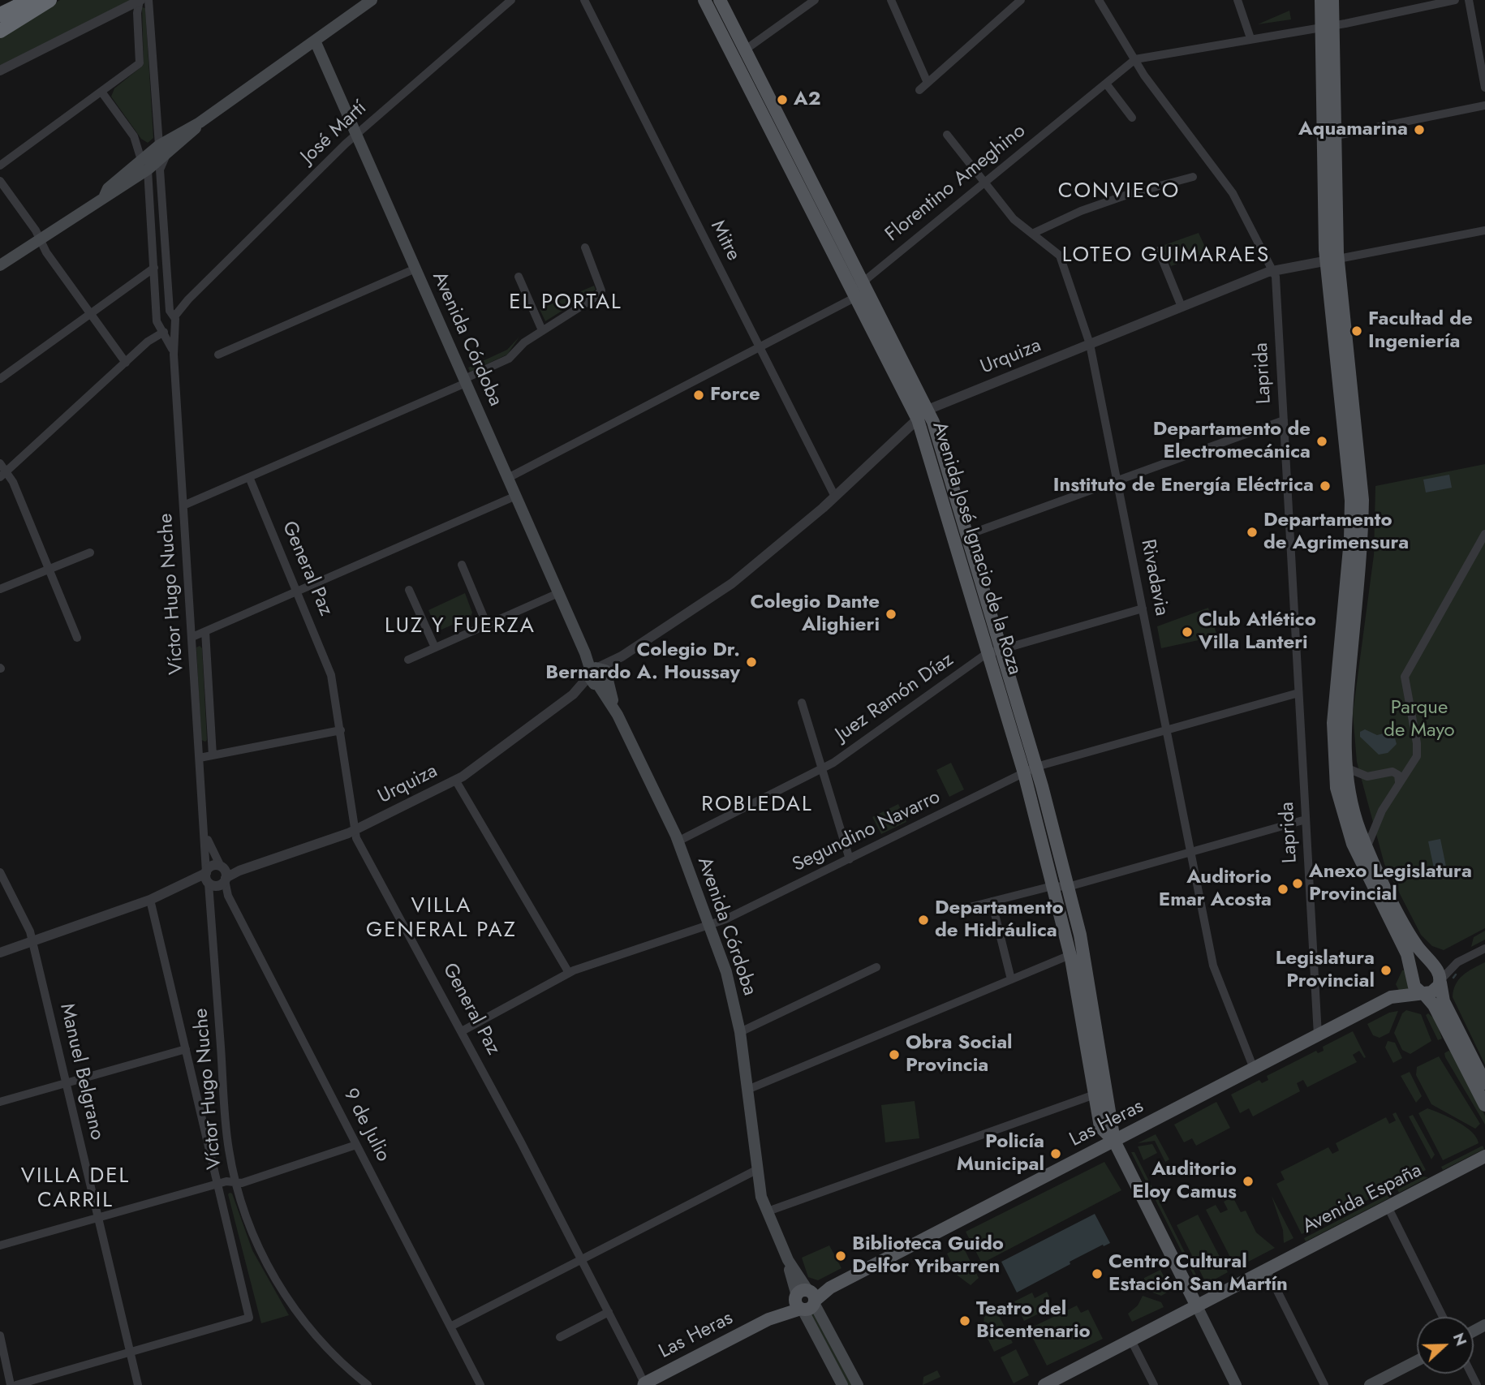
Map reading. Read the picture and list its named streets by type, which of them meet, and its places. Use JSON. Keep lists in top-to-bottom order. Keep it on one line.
{"streets":{"main road":["Avenida Córdoba","Avenida José Ignacio de la Roza","Las Heras","Avenida España"],"street":["José Martí","Florentino Ameghino","Mitre","Urquiza","Laprida","General Paz","Rivadavia","Víctor Hugo Nuche","Juez Ramón Díaz","Segundino Navarro","Manuel Belgrano","9 de Julio"]},"crossings":[["José Martí","Avenida Córdoba"],["José Martí","Víctor Hugo Nuche"],["Florentino Ameghino","Mitre"],["Florentino Ameghino","Avenida Córdoba"],["Florentino Ameghino","Laprida"],["Florentino Ameghino","Avenida José Ignacio de la Roza"],["Florentino Ameghino","Rivadavia"],["Mitre","Urquiza"],["Avenida Córdoba","Urquiza"],["Avenida Córdoba","Juez Ramón Díaz"],["Avenida Córdoba","Segundino Navarro"],["Avenida Córdoba","Las Heras"],["Urquiza","Laprida"],["Urquiza","Avenida José Ignacio de la Roza"],["Urquiza","General Paz"],["Urquiza","Rivadavia"],["Urquiza","Víctor Hugo Nuche"],["Urquiza","9 de Julio"],["Laprida","Segundino Navarro"],["Laprida","Las Heras"],["Avenida José Ignacio de la Roza","Juez Ramón Díaz"],["Avenida José Ignacio de la Roza","Segundino Navarro"],["Avenida José Ignacio de la Roza","Las Heras"],["Avenida José Ignacio de la Roza","Avenida España"],["General Paz","Segundino Navarro"],["General Paz","Las Heras"],["Rivadavia","Juez Ramón Díaz"],["Rivadavia","Segundino Navarro"],["Rivadavia","Las Heras"],["Víctor Hugo Nuche","9 de Julio"]],"districts":["CONVIECO","LOTEO GUIMARAES","EL PORTAL","LUZ Y FUERZA","ROBLEDAL","VILLA GENERAL PAZ","VILLA DEL CARRIL"],"parks":["Parque de Mayo"],"places":["A2","Aquamarina","Facultad de Ingeniería","Force","Departamento de Electromecánica","Instituto de Energía Eléctrica","Departamento de Agrimensura","Colegio Dante Alighieri","Club Atlético Villa Lanteri","Colegio Dr. Bernardo A. Houssay","Anexo Legislatura Provincial","Auditorio Emar Acosta","Departamento de Hidráulica","Legislatura Provincial","Obra Social Provincia","Policía Municipal","Auditorio Eloy Camus","Biblioteca Guido Delfor Yribarren","Centro Cultural Estación San Martín","Teatro del Bicentenario"],"north":"right"}
